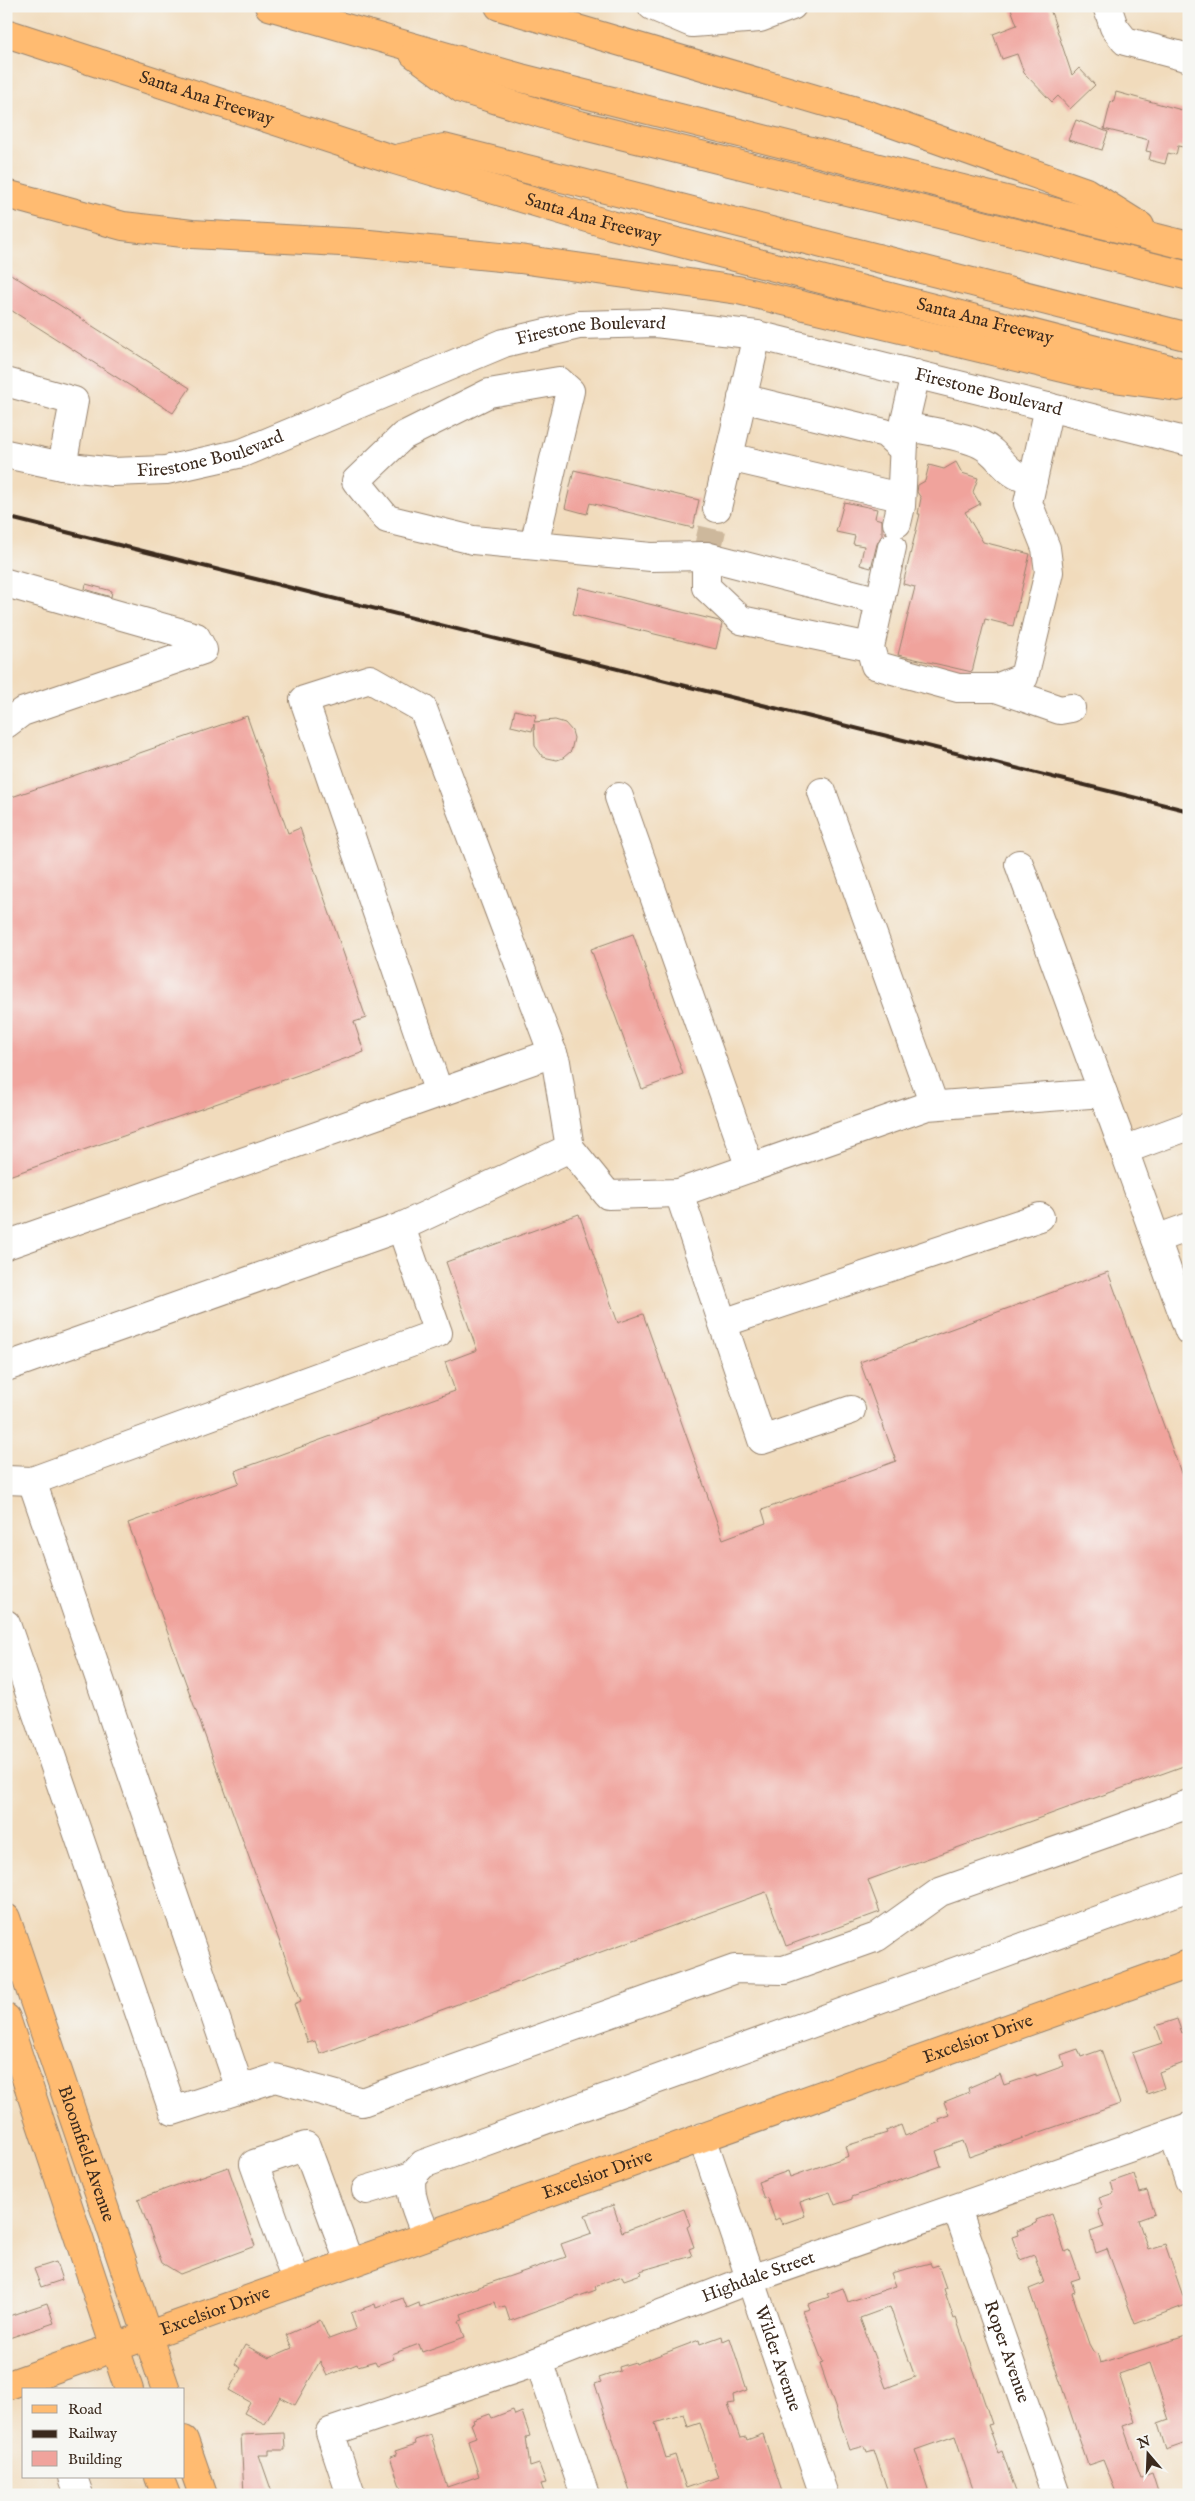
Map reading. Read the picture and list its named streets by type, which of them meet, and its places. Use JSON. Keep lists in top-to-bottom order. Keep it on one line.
{"streets":{"main road":["Santa Ana Freeway","Excelsior Drive","Bloomfield Avenue"],"street":["Firestone Boulevard","Highdale Street","Roper Avenue","Wilder Avenue"]},"crossings":[["Excelsior Drive","Bloomfield Avenue"],["Excelsior Drive","Wilder Avenue"],["Highdale Street","Roper Avenue"],["Highdale Street","Wilder Avenue"]],"legend":["Road","Railway","Building"],"north":"top"}
